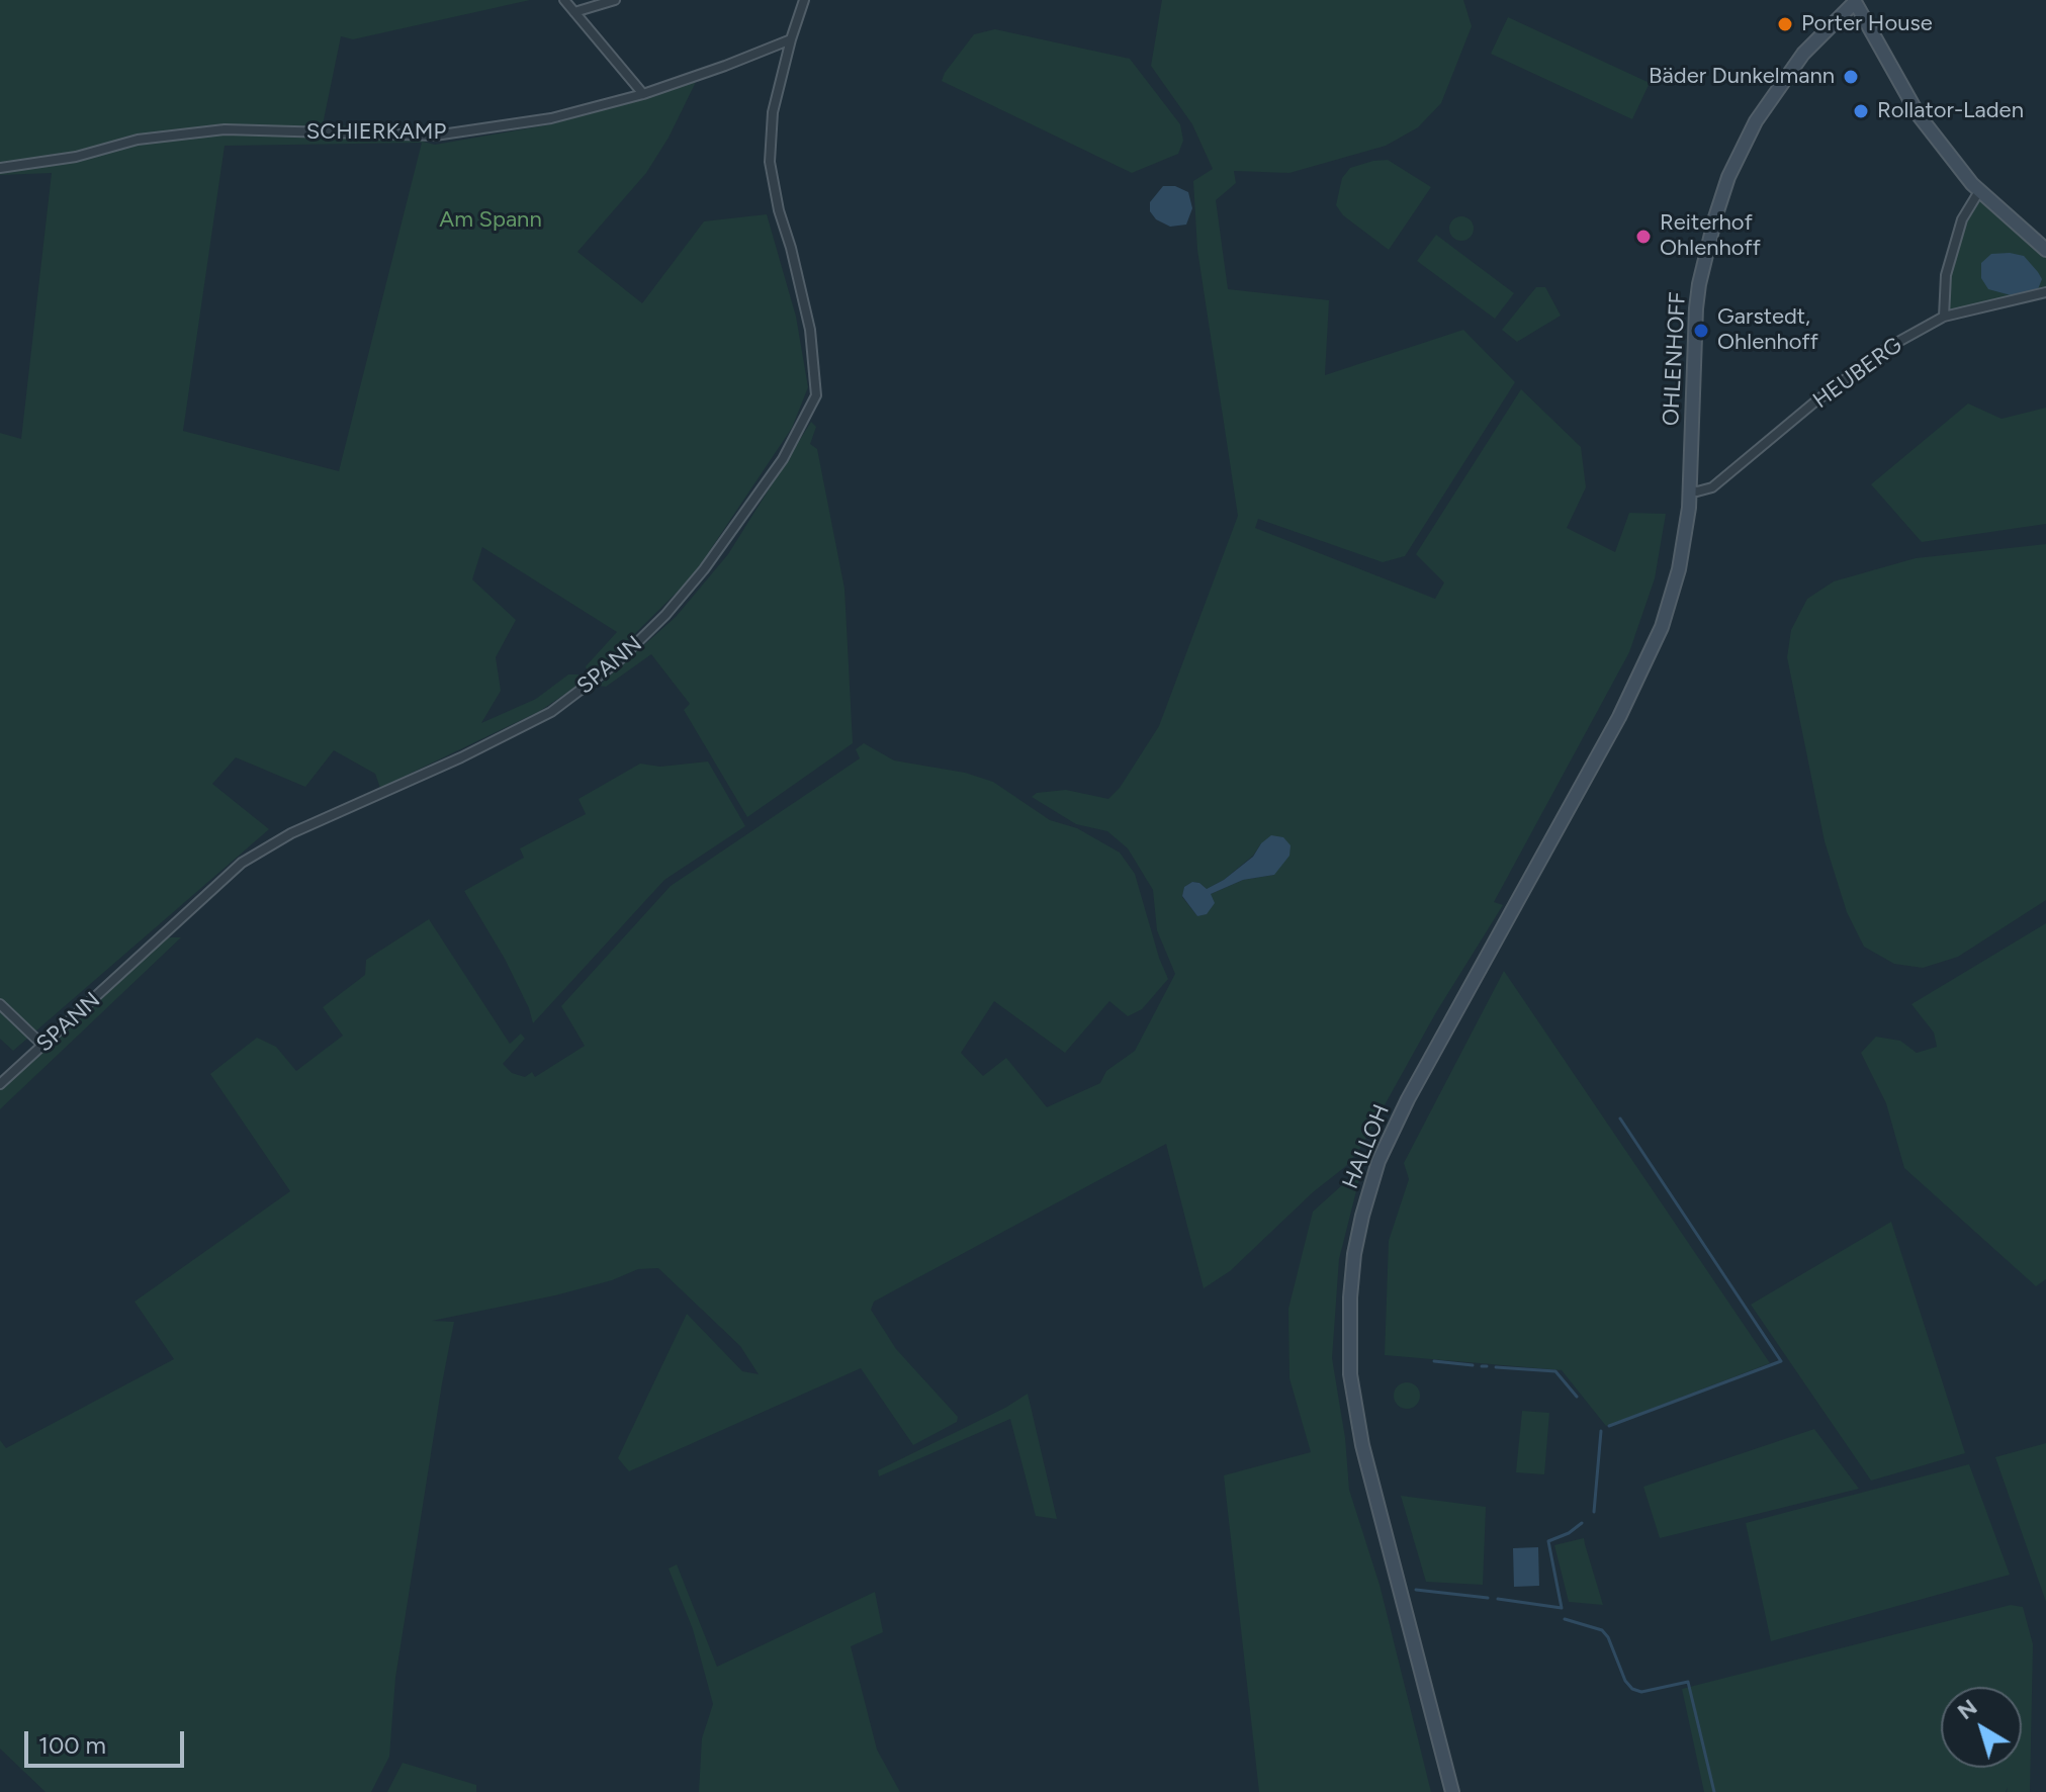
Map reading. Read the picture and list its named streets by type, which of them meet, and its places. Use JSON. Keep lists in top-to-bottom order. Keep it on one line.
{"streets":{"main road":["OHLENHOFF","HALLOH"],"street":["SCHIERKAMP","HEUBERG","SPANN"]},"crossings":[["SCHIERKAMP","SPANN"],["OHLENHOFF","HEUBERG"],["OHLENHOFF","HALLOH"]],"parks":["Am Spann"],"places":["Porter House","Bäder Dunkelmann","Rollator-Laden","Reiterhof Ohlenhoff","Garstedt, Ohlenhoff"],"scale_bar":"100 m","north":"top left"}
